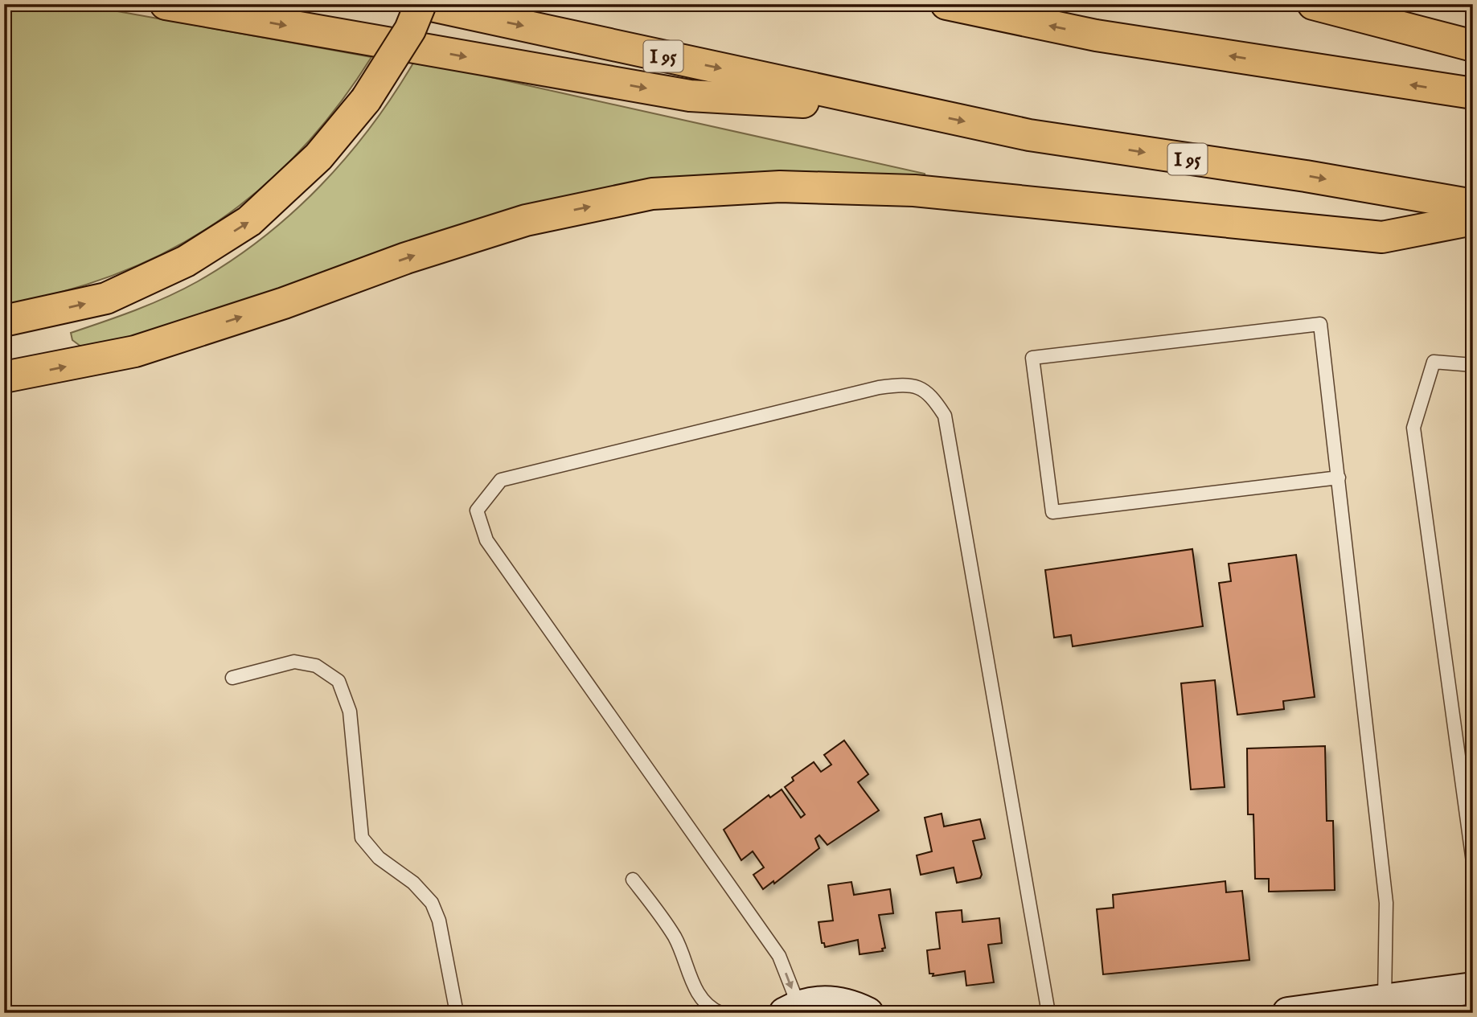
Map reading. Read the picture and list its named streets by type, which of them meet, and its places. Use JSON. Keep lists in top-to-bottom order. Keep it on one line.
{"streets":{"highway":["I 95"]}}
